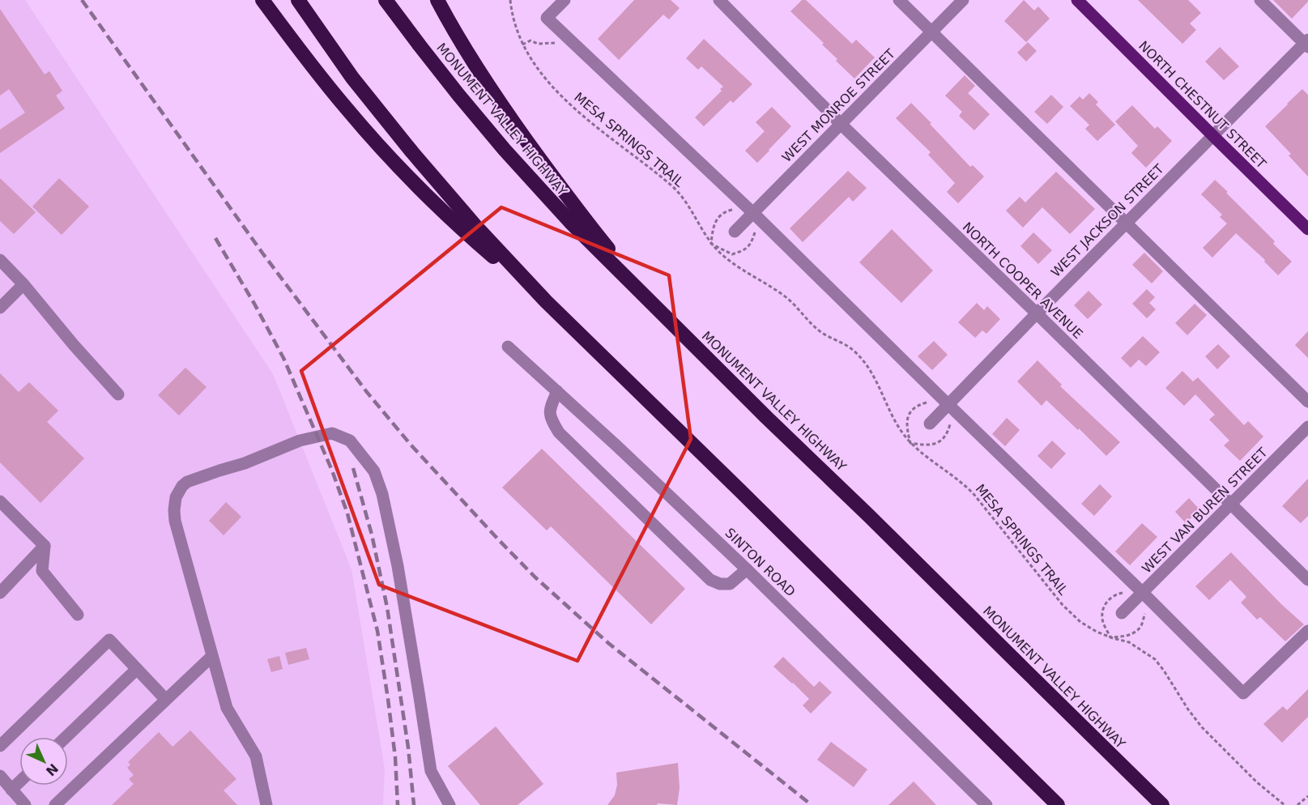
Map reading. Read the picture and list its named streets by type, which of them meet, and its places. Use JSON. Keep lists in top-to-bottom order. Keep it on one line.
{"streets":{"highway":["MONUMENT VALLEY HIGHWAY"],"main road":["NORTH CHESTNUT STREET"],"street":["WEST MONROE STREET","WEST JACKSON STREET","NORTH COOPER AVENUE","WEST VAN BUREN STREET","SINTON ROAD"],"path":["MESA SPRINGS TRAIL"]},"crossings":[["NORTH CHESTNUT STREET","WEST JACKSON STREET"],["WEST MONROE STREET","NORTH COOPER AVENUE"],["WEST JACKSON STREET","NORTH COOPER AVENUE"],["NORTH COOPER AVENUE","WEST VAN BUREN STREET"]],"north":"bottom right"}
